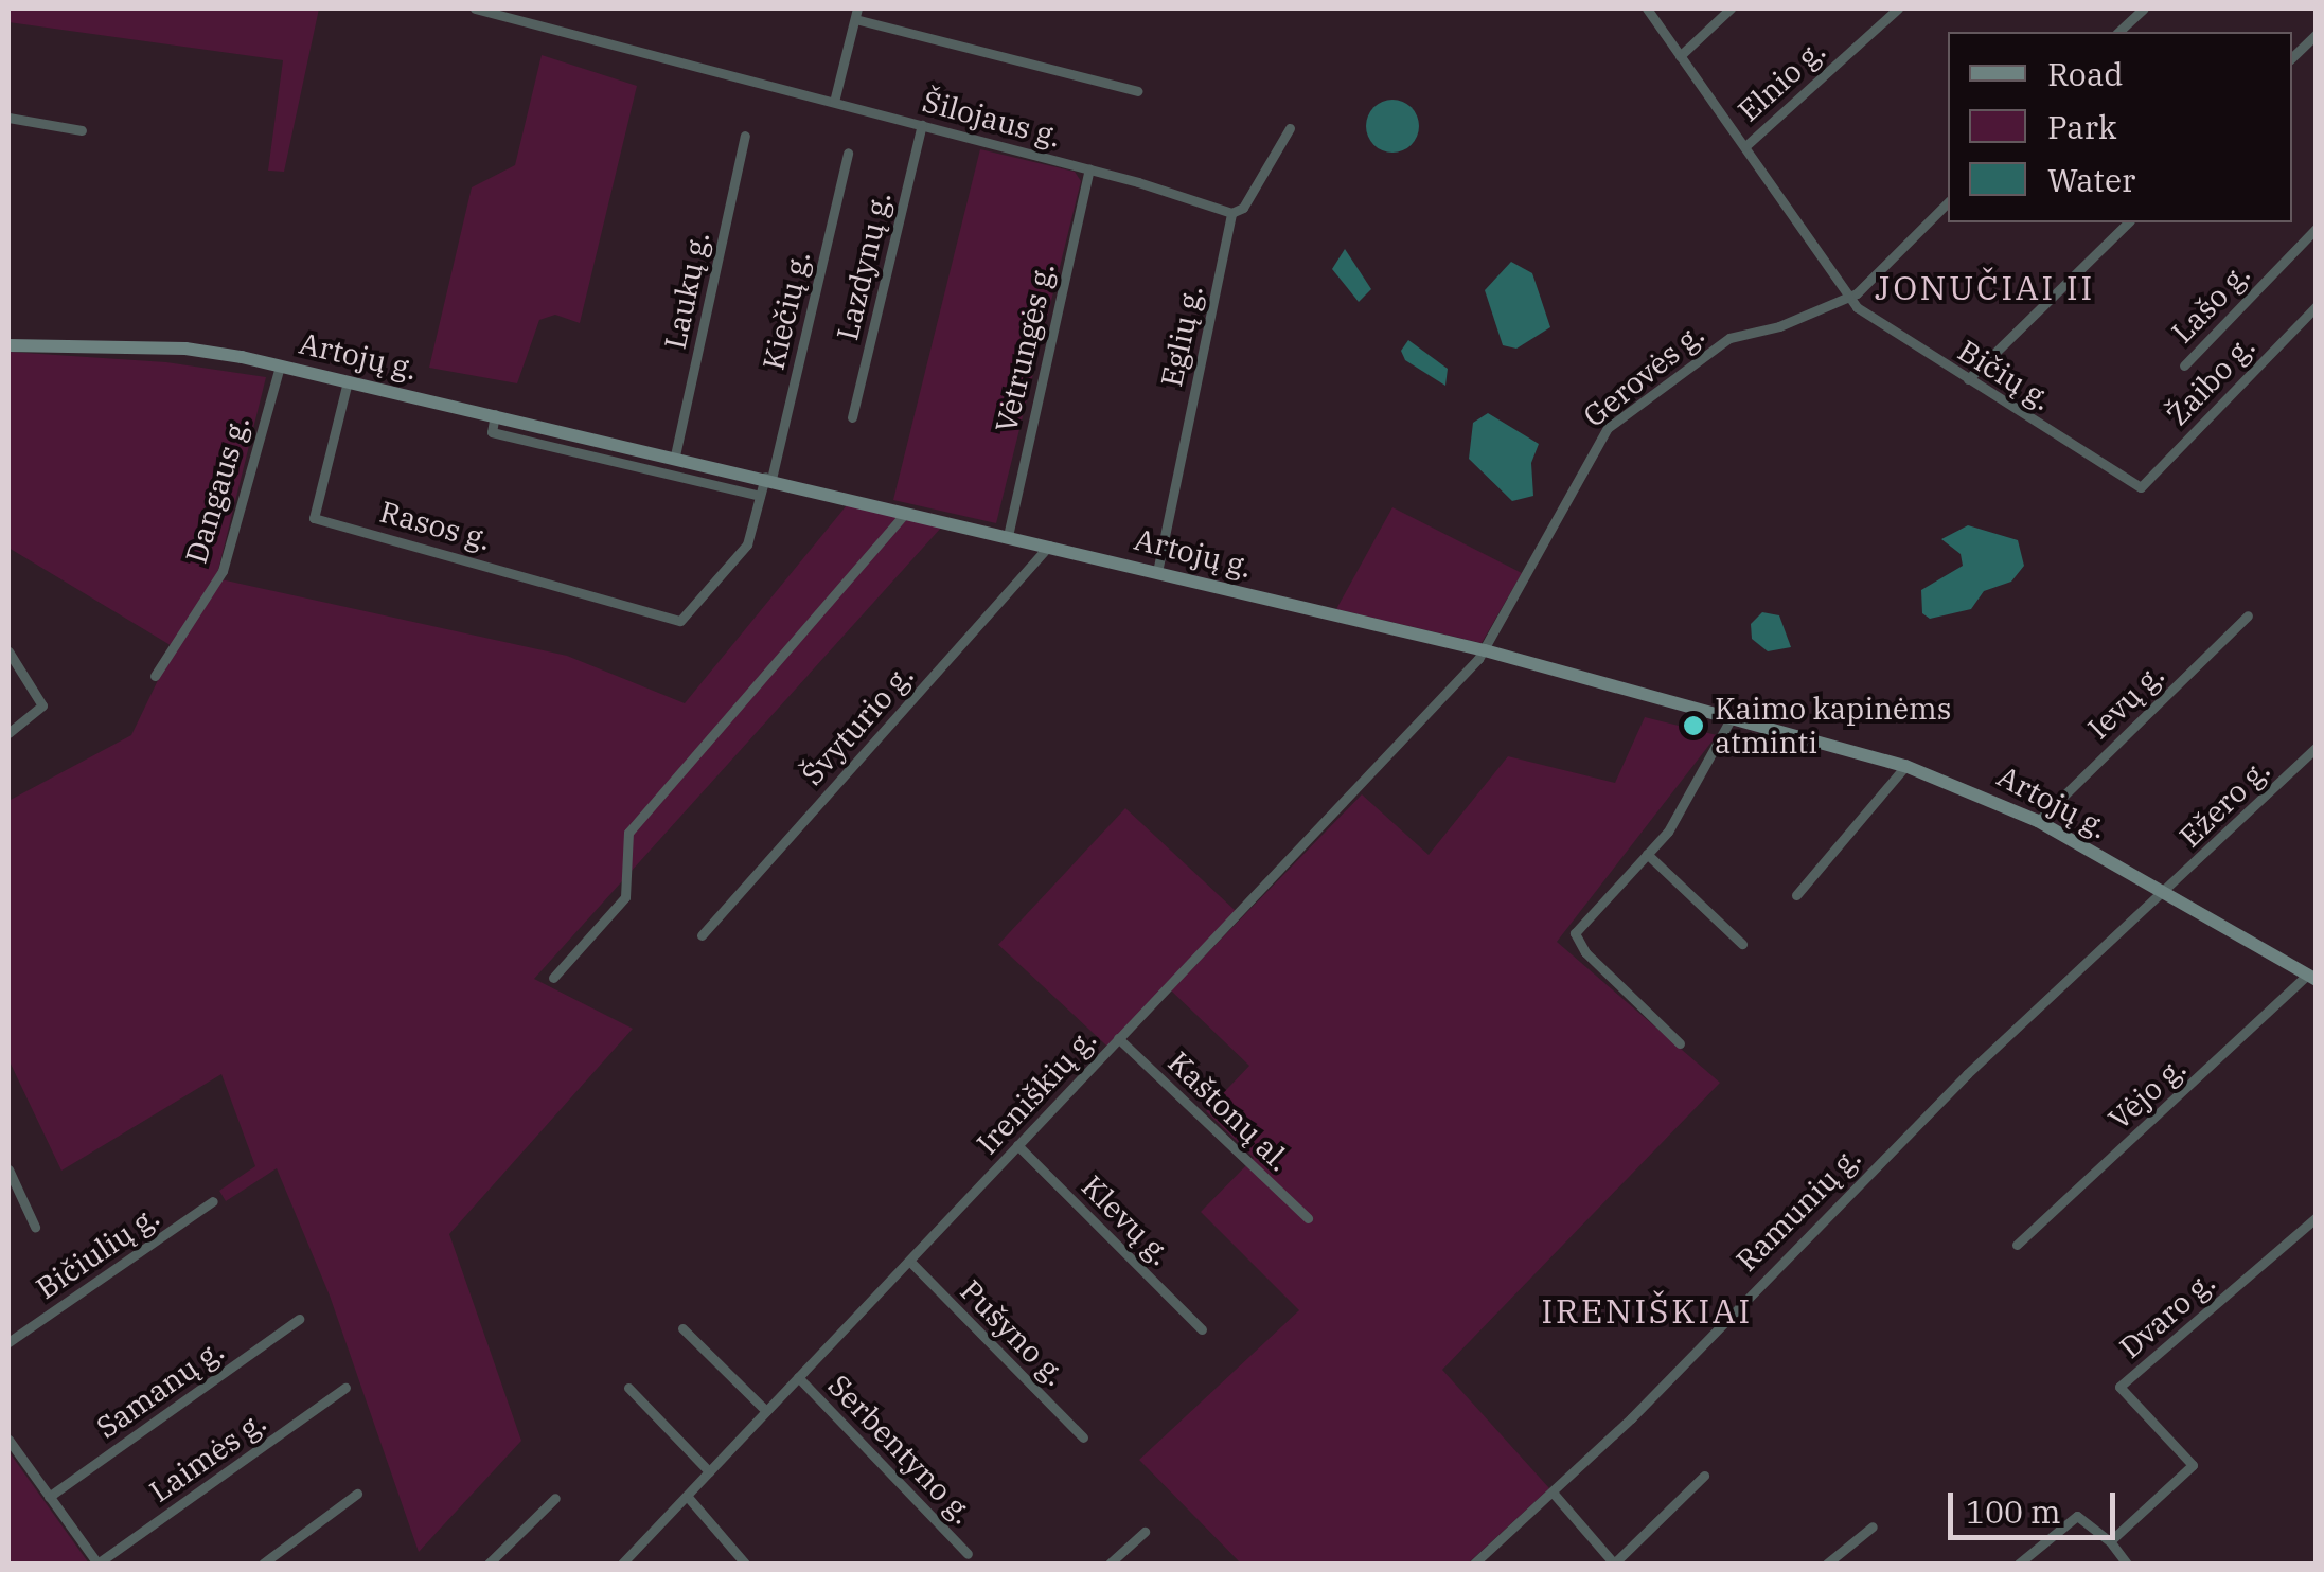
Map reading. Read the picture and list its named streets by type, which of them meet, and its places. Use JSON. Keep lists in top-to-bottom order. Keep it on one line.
{"streets":{"main road":["Artojų g."],"street":["Elnio g.","Šilojaus g.","Lazdynų g.","Laukų g.","Lašo g.","Kiečių g.","Eglių g.","Vėtrungės g.","Gerovės g.","Bičių g.","Žaibo g.","Dangaus g.","Rasos g.","Ievų g.","Švyturio g.","Ežero g.","Ireniškių g.","Vėjo g.","Kaštonų al.","Ramunių g.","Klevų g.","Bičiulių g.","Dvaro g.","Pušyno g.","Samanų g.","Serbentyno g.","Laimės g."]},"crossings":[["Šilojaus g.","Lazdynų g."],["Šilojaus g.","Eglių g."],["Šilojaus g.","Vėtrungės g."],["Laukų g.","Artojų g."],["Kiečių g.","Artojų g."],["Kiečių g.","Rasos g."],["Eglių g.","Artojų g."],["Vėtrungės g.","Artojų g."],["Artojų g.","Gerovės g."],["Artojų g.","Dangaus g."],["Artojų g.","Rasos g."],["Artojų g.","Ievų g."],["Artojų g.","Švyturio g."],["Artojų g.","Ežero g."],["Artojų g.","Ireniškių g."],["Artojų g.","Vėjo g."],["Artojų g.","Ramunių g."],["Gerovės g.","Bičių g."],["Gerovės g.","Ireniškių g."],["Bičių g.","Žaibo g."],["Ežero g.","Ramunių g."],["Ireniškių g.","Kaštonų al."],["Ireniškių g.","Klevų g."],["Ireniškių g.","Pušyno g."],["Ireniškių g.","Serbentyno g."]],"districts":["JONUČIAI II","IRENIŠKIAI"],"places":["Kaimo kapinėms atminti"],"legend":["Road","Park","Water"],"scale_bar":"100 m"}
